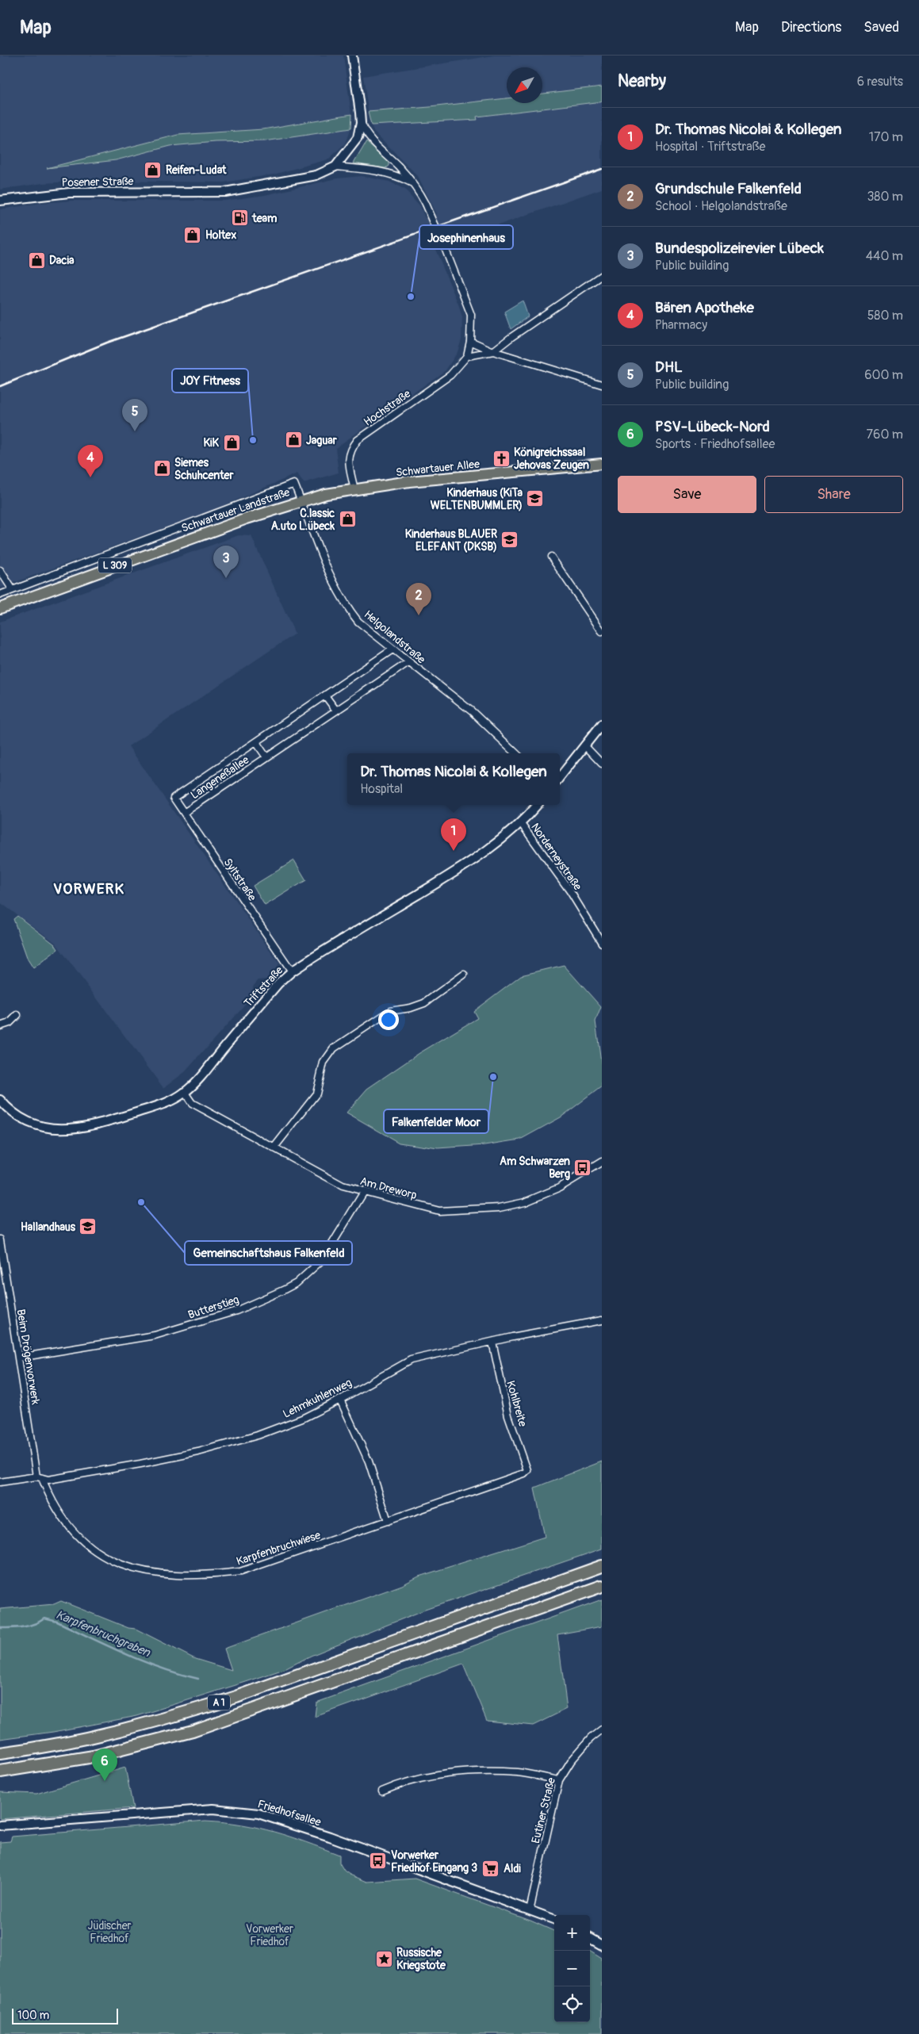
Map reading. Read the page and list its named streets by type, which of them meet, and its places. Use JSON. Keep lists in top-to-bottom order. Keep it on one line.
{"streets":{"highway":["A 1"],"main road":["Schwartauer Allee","Schwartauer Landstraße","L 309"],"street":["Posener Straße","Hochstraße","Helgolandstraße","Langeneßallee","Norderneystraße","Syltstraße","Triftstraße","Am Dreworp","Butterstieg","Beim Drögenvorwerk","Lehmkuhlenweg","Kohlbreite","Karpfenbruchwiese","Eutiner Straße","Friedhofsallee"]},"crossings":[["Hochstraße","Schwartauer Allee"],["Schwartauer Allee","Schwartauer Landstraße"],["Schwartauer Allee","Helgolandstraße"],["Schwartauer Landstraße","Helgolandstraße"],["Helgolandstraße","Langeneßallee"],["Langeneßallee","Syltstraße"],["Norderneystraße","Triftstraße"],["Syltstraße","Triftstraße"],["Triftstraße","Am Dreworp"],["Am Dreworp","Butterstieg"],["Butterstieg","Beim Drögenvorwerk"],["Beim Drögenvorwerk","Lehmkuhlenweg"],["Beim Drögenvorwerk","Karpfenbruchwiese"],["Lehmkuhlenweg","Kohlbreite"],["Lehmkuhlenweg","Karpfenbruchwiese"],["Kohlbreite","Karpfenbruchwiese"],["Eutiner Straße","Friedhofsallee"]],"districts":["VORWERK"],"water":["Karpfenbruchgraben"],"parks":["Jüdischer Friedhof","Vorwerker Friedhof"],"places":{"shop":["Reifen-Ludat","Holtex","Dacia","Jaguar","KiK","Siemes Schuhcenter","C.lassic A.uto L.übeck"],"fuel station":["team"],"other":["Josephinenhaus","JOY Fitness","Falkenfelder Moor","Gemeinschaftshaus Falkenfeld"],"church":["Königreichssaal Jehovas Zeugen"],"school or university":["Kinderhaus (KiTa WELTENBUMMLER)","Kinderhaus BLAUER ELEFANT (DKSB)","Hallandhaus"],"bus stop":["Am Schwarzen Berg","Vorwerker Friedhof Eingang 3"],"supermarket":["Aldi"],"place":["Russische Kriegstote"]},"scale_bar":"100 m","north":"bottom left","page":{"header":"Map","nav":["Map","Directions","Saved"],"heading":["Nearby","6 results"],"list":[{"mark":"1","name":"Dr. Thomas Nicolai & Kollegen","note":"Hospital · Triftstraße","value":"170 m"},{"mark":"2","name":"Grundschule Falkenfeld","note":"School · Helgolandstraße","value":"380 m"},{"mark":"3","name":"Bundespolizeirevier Lübeck","note":"Public building","value":"440 m"},{"mark":"4","name":"Bären Apotheke","note":"Pharmacy","value":"580 m"},{"mark":"5","name":"DHL","note":"Public building","value":"600 m"},{"mark":"6","name":"PSV-Lübeck-Nord","note":"Sports · Friedhofsallee","value":"760 m"}],"pins":["5","4","3","2","1","6"],"buttons":["Save","Share"],"popup":["Dr. Thomas Nicolai & Kollegen","Hospital"],"map_buttons":["+","−"],"scale":"100 m"}}
